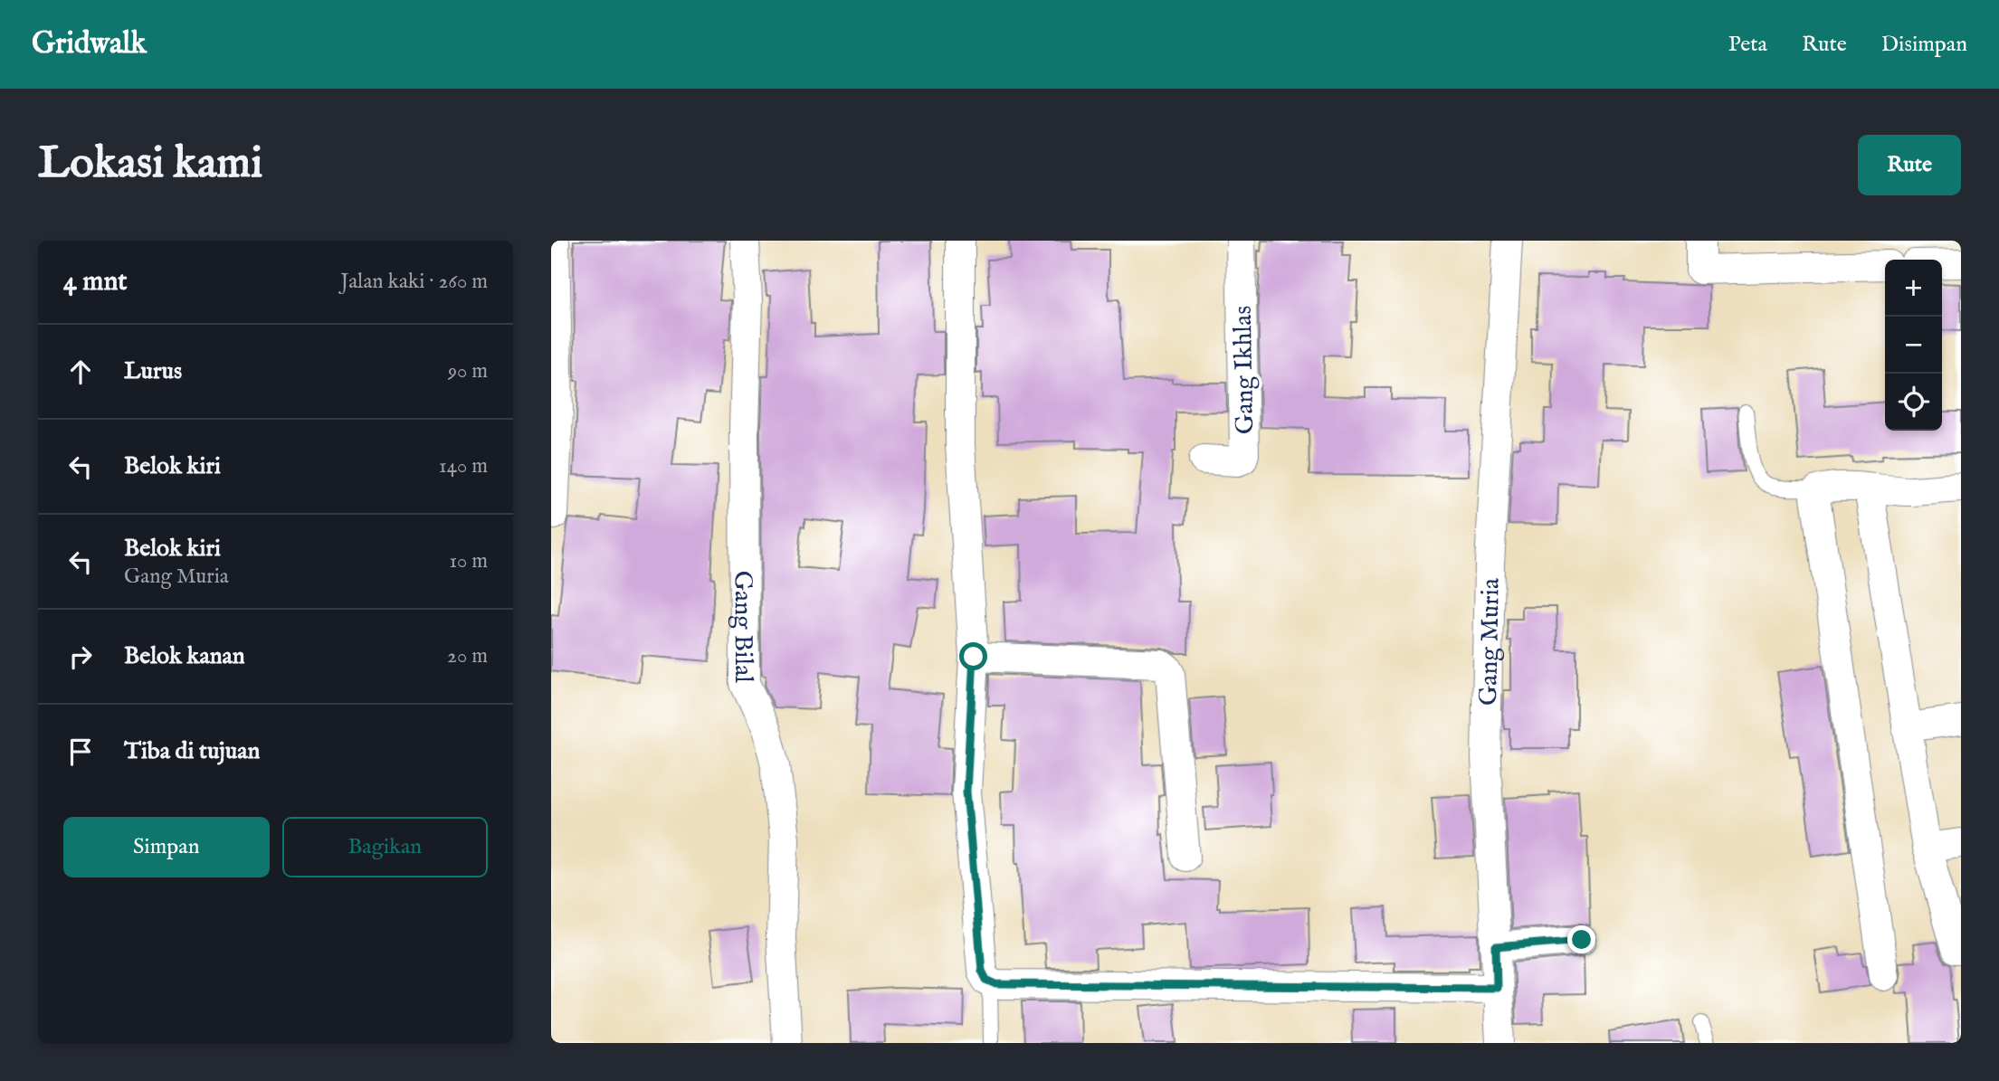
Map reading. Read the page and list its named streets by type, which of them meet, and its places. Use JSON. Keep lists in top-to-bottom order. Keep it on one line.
{"streets":{"street":["Gang Ikhlas","Gang Bilal","Gang Muria"]},"page":{"header":"Gridwalk","nav":["Peta","Rute","Disimpan"],"buttons":["Rute",["Simpan","Bagikan"]],"title":"Lokasi kami","heading":["4 mnt","Jalan kaki · 260 m"],"map_buttons":["+","−"],"list":[["Lurus","90 m"],["Belok kiri","140 m"],["Belok kiri","Gang Muria","10 m"],["Belok kanan","20 m"],"Tiba di tujuan"]}}
